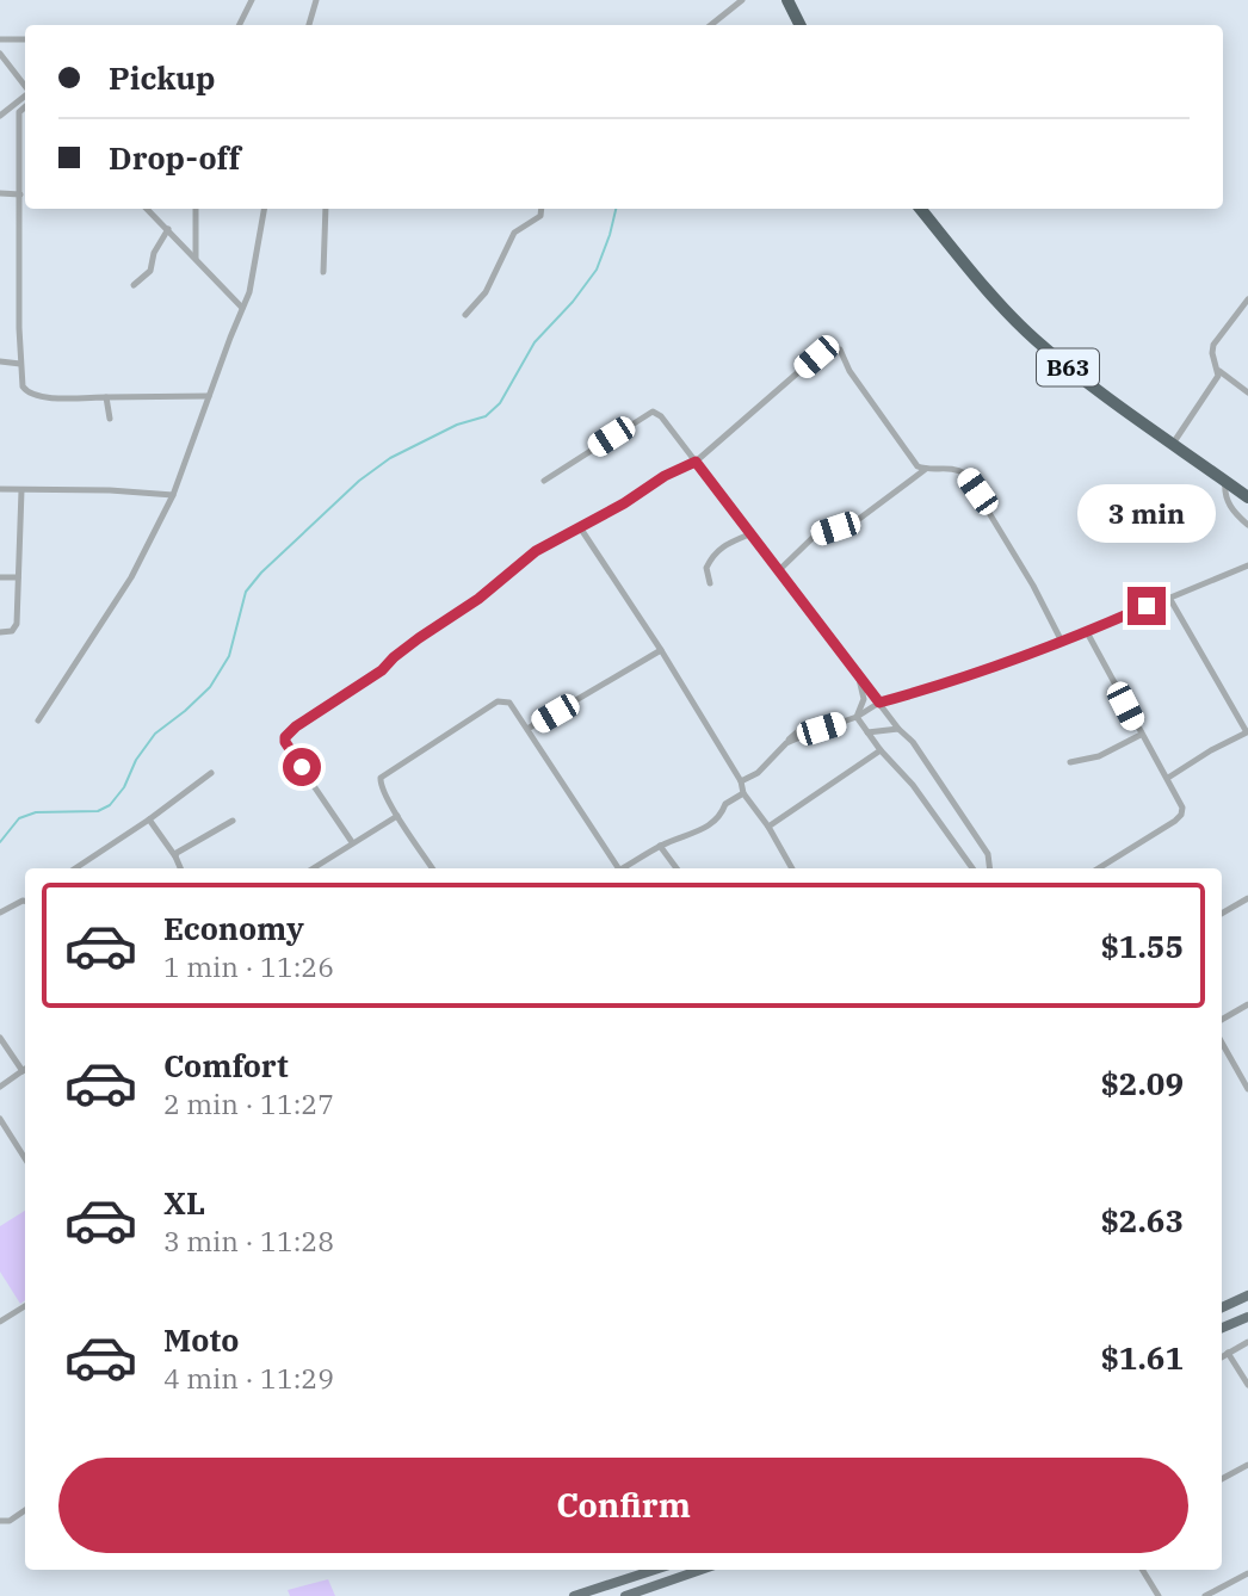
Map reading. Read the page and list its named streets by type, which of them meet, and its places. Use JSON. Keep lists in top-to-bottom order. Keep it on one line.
{"streets":{"highway":["B63"]},"page":{"banner":["Pickup","Drop-off"],"bubble":"3 min","list":[{"name":"Economy","note":"1 min · 11:26","value":"$1.55"},{"name":"Comfort","note":"2 min · 11:27","value":"$2.09"},{"name":"XL","note":"3 min · 11:28","value":"$2.63"},{"name":"Moto","note":"4 min · 11:29","value":"$1.61"}],"buttons":"Confirm"}}
